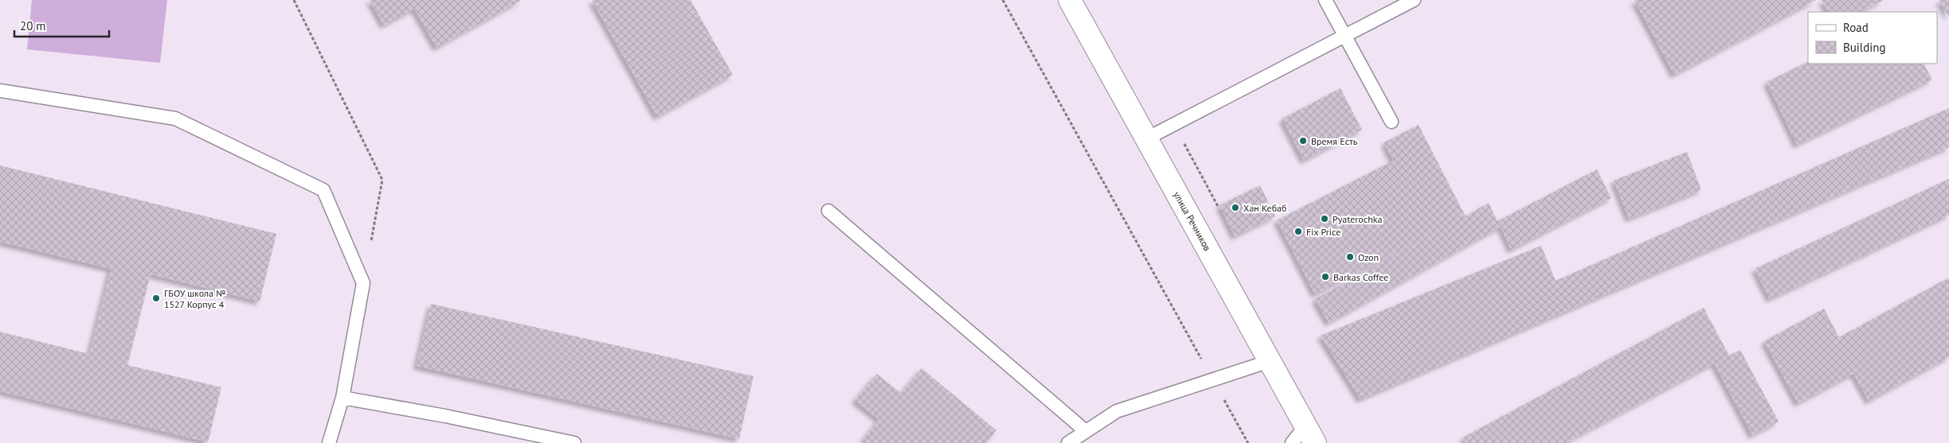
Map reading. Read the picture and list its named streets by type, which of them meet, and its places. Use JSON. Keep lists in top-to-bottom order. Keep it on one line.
{"streets":{"street":["улица Речников"]},"places":["Время Есть","Хан Кебаб","Pyaterochka","Fix Price","Ozon","Barkas Coffee","ГБОУ школа № 1527 Корпус 4"],"legend":["Road","Building"],"scale_bar":"20 m"}
